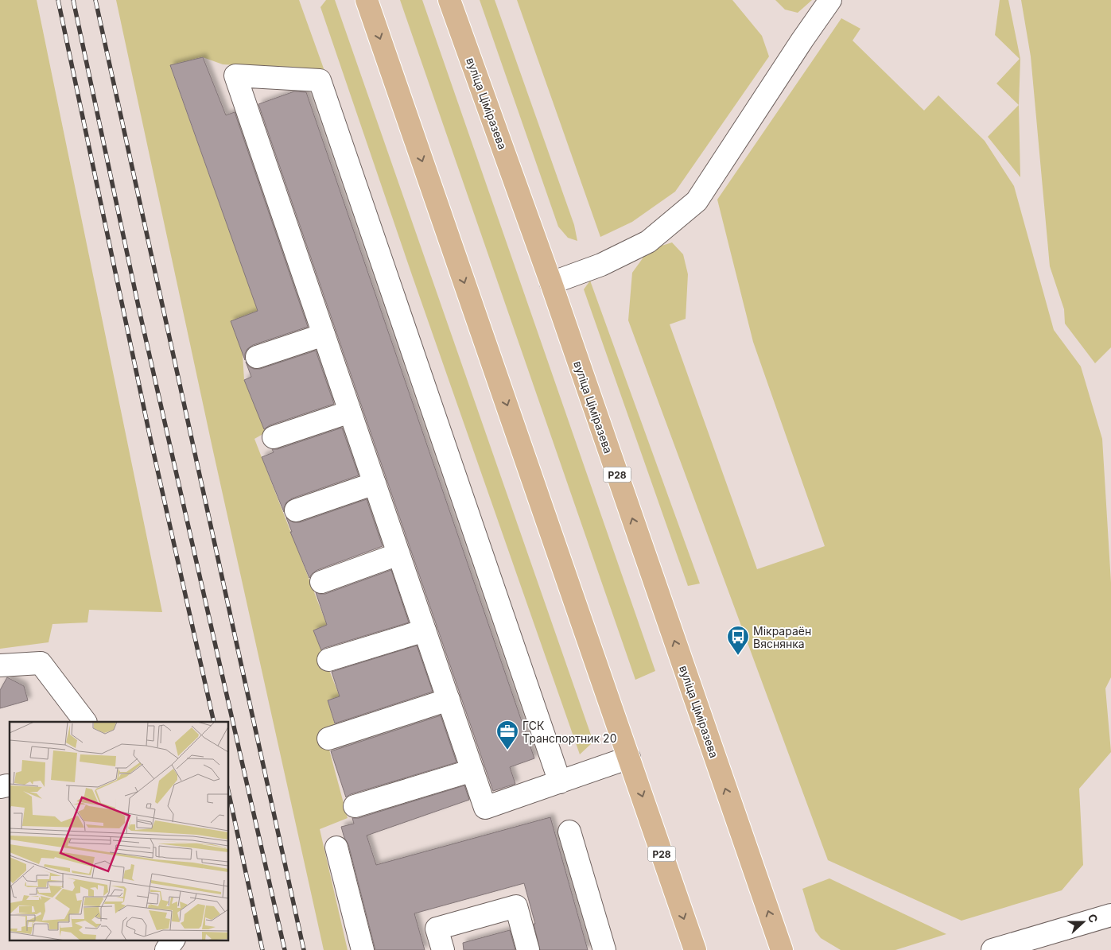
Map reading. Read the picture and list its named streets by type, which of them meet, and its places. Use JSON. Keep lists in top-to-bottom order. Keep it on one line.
{"streets":{"main road":["вуліца Ціміразева","Р28"]},"places":{"bus stop":["Мікрараён Вяснянка"],"office":["ГСК Транспортник 20"]},"north":"right"}
